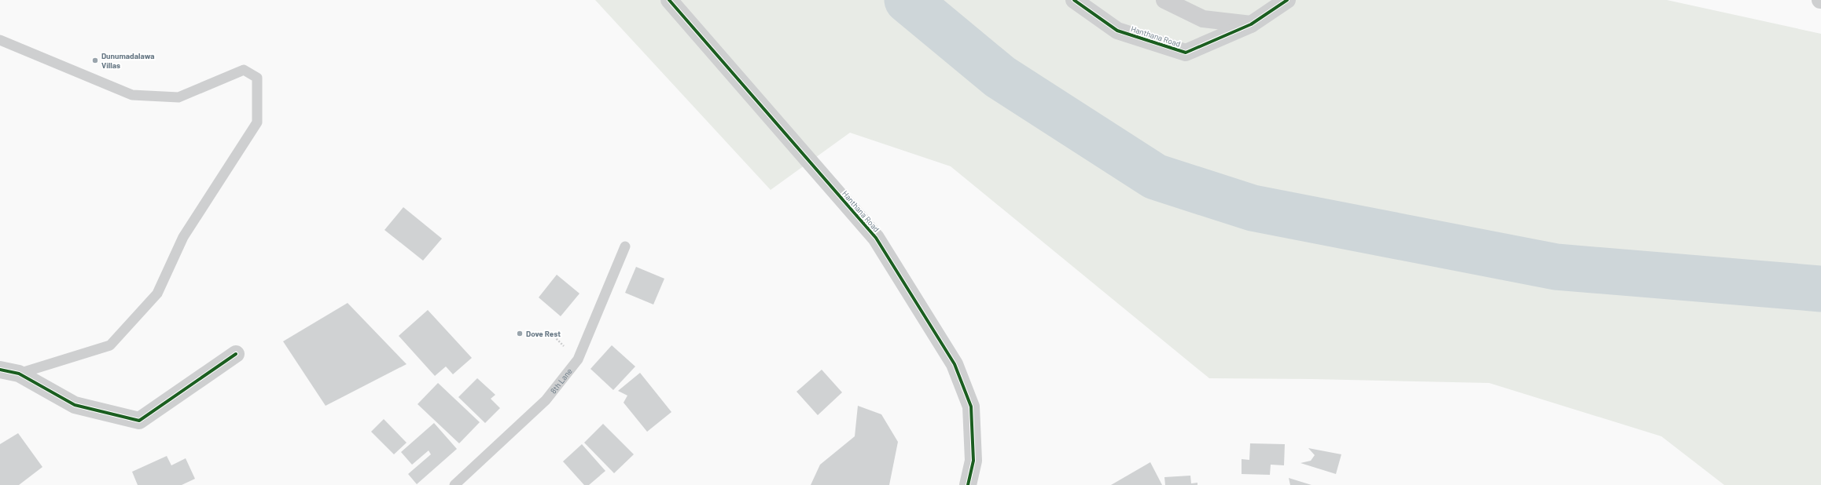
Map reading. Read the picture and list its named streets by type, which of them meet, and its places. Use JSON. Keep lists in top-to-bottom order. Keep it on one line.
{"streets":{"street":["Hanthana Road"],"lane":["8th Lane"]},"places":["Dunumadalawa Villas","Dove Rest"]}
